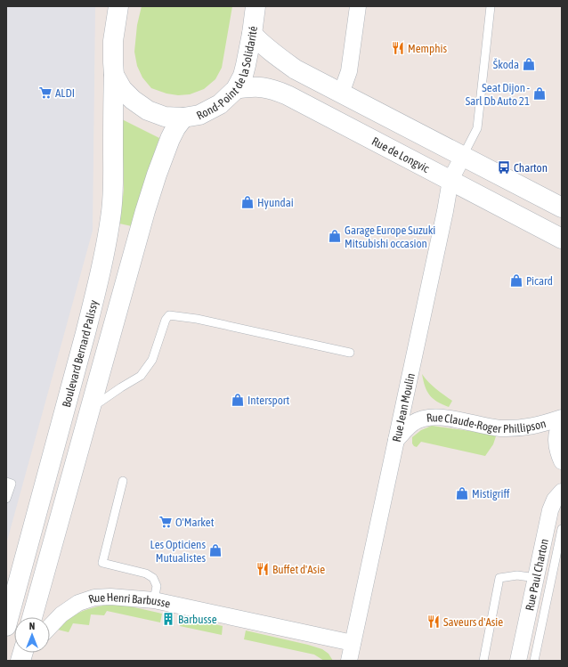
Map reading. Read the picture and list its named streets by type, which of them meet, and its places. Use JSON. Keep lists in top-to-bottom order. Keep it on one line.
{"streets":{"main road":["Rond-Point de la Solidarité","Rue de Longvic","Boulevard Bernard Palissy"],"street":["Rue Jean Moulin","Rue Claude-Roger Phillipson","Rue Paul Charton","Rue Henri Barbusse"]},"crossings":[["Rond-Point de la Solidarité","Rue de Longvic"],["Rond-Point de la Solidarité","Boulevard Bernard Palissy"],["Rue de Longvic","Rue Jean Moulin"],["Rue Jean Moulin","Rue Claude-Roger Phillipson"],["Rue Jean Moulin","Rue Henri Barbusse"]],"places":{"restaurant":["Memphis","Buffet d'Asie","Saveurs d'Asie"],"shop":["Škoda","Seat Dijon - Sarl Db Auto 21","Hyundai","Garage Europe Suzuki Mitsubishi occasion","Picard","Intersport","Mistigriff","Les Opticiens Mutualistes"],"supermarket":["ALDI","O'Market"],"bus stop":["Charton"],"building":["Barbusse"]},"north":"top"}
